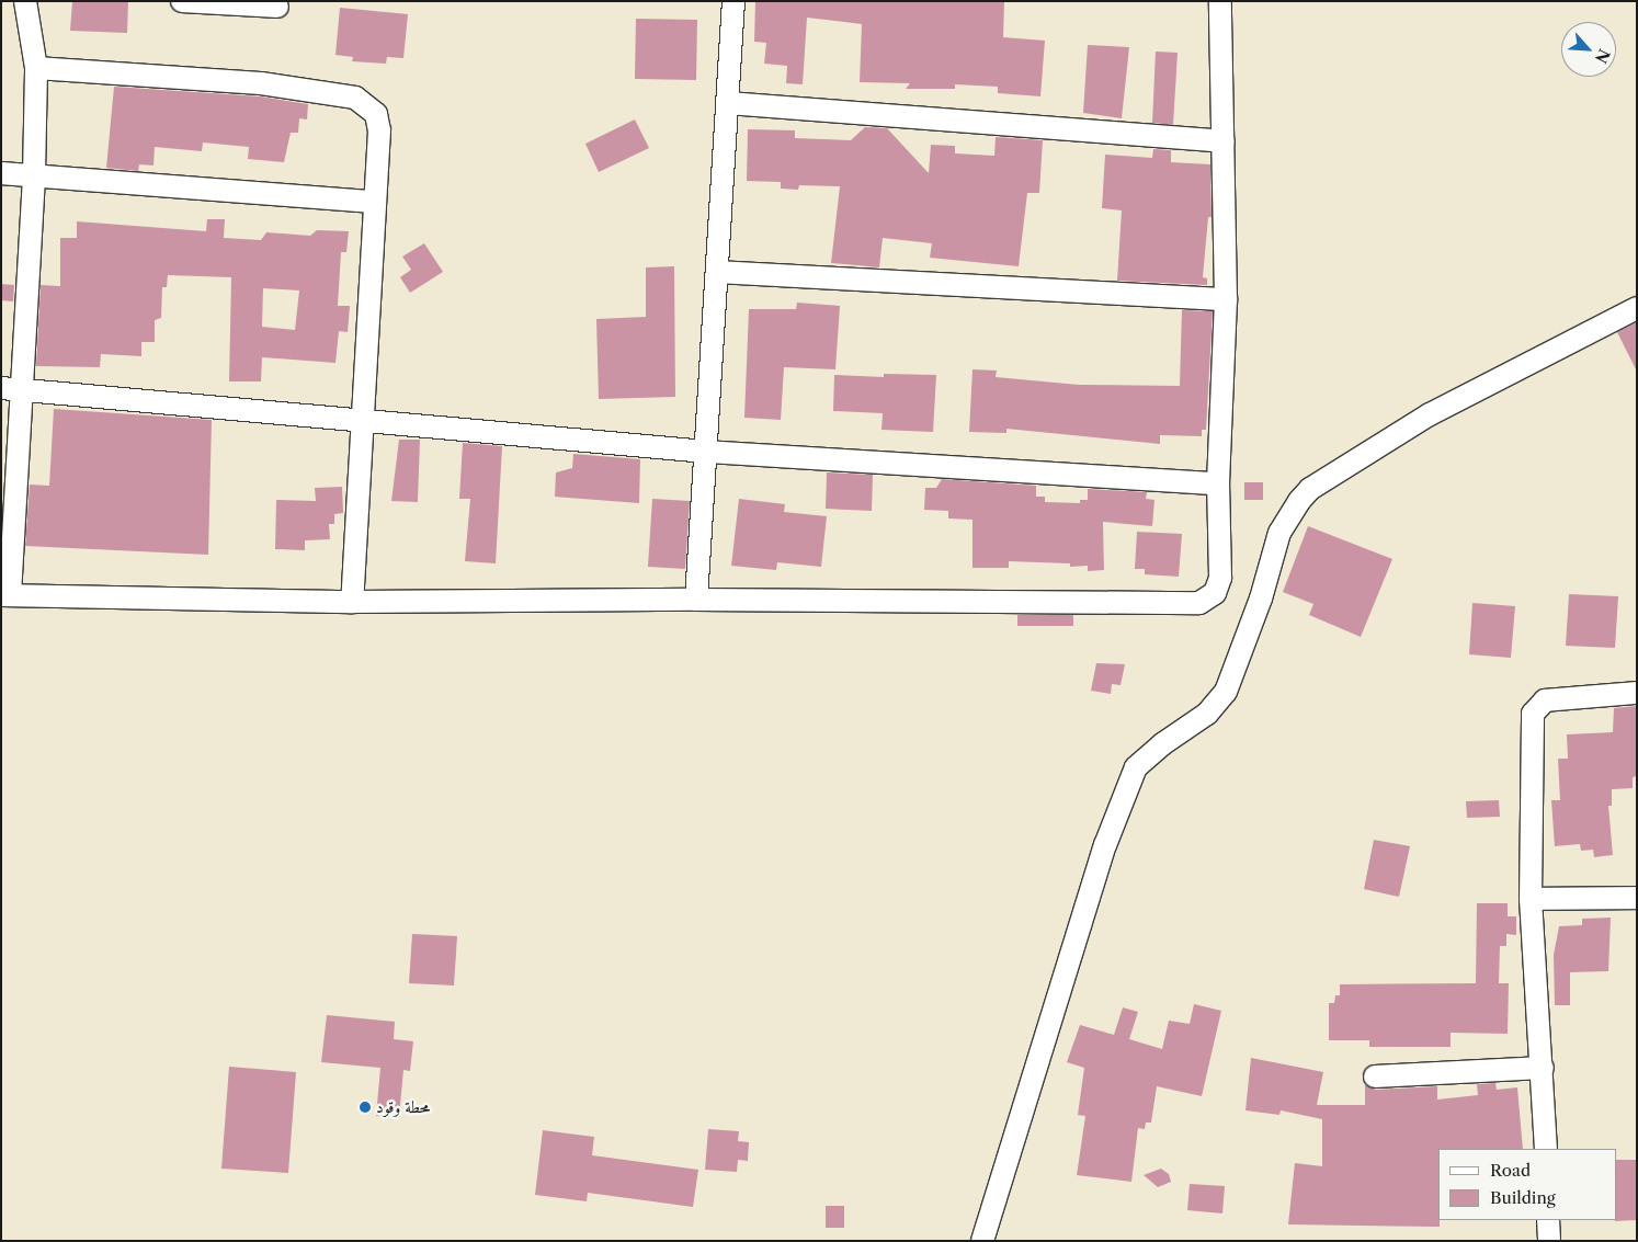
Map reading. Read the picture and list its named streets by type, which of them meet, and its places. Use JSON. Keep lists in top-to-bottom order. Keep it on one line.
{"places":["محطة وقود"],"legend":["Road","Building"],"north":"bottom right"}
